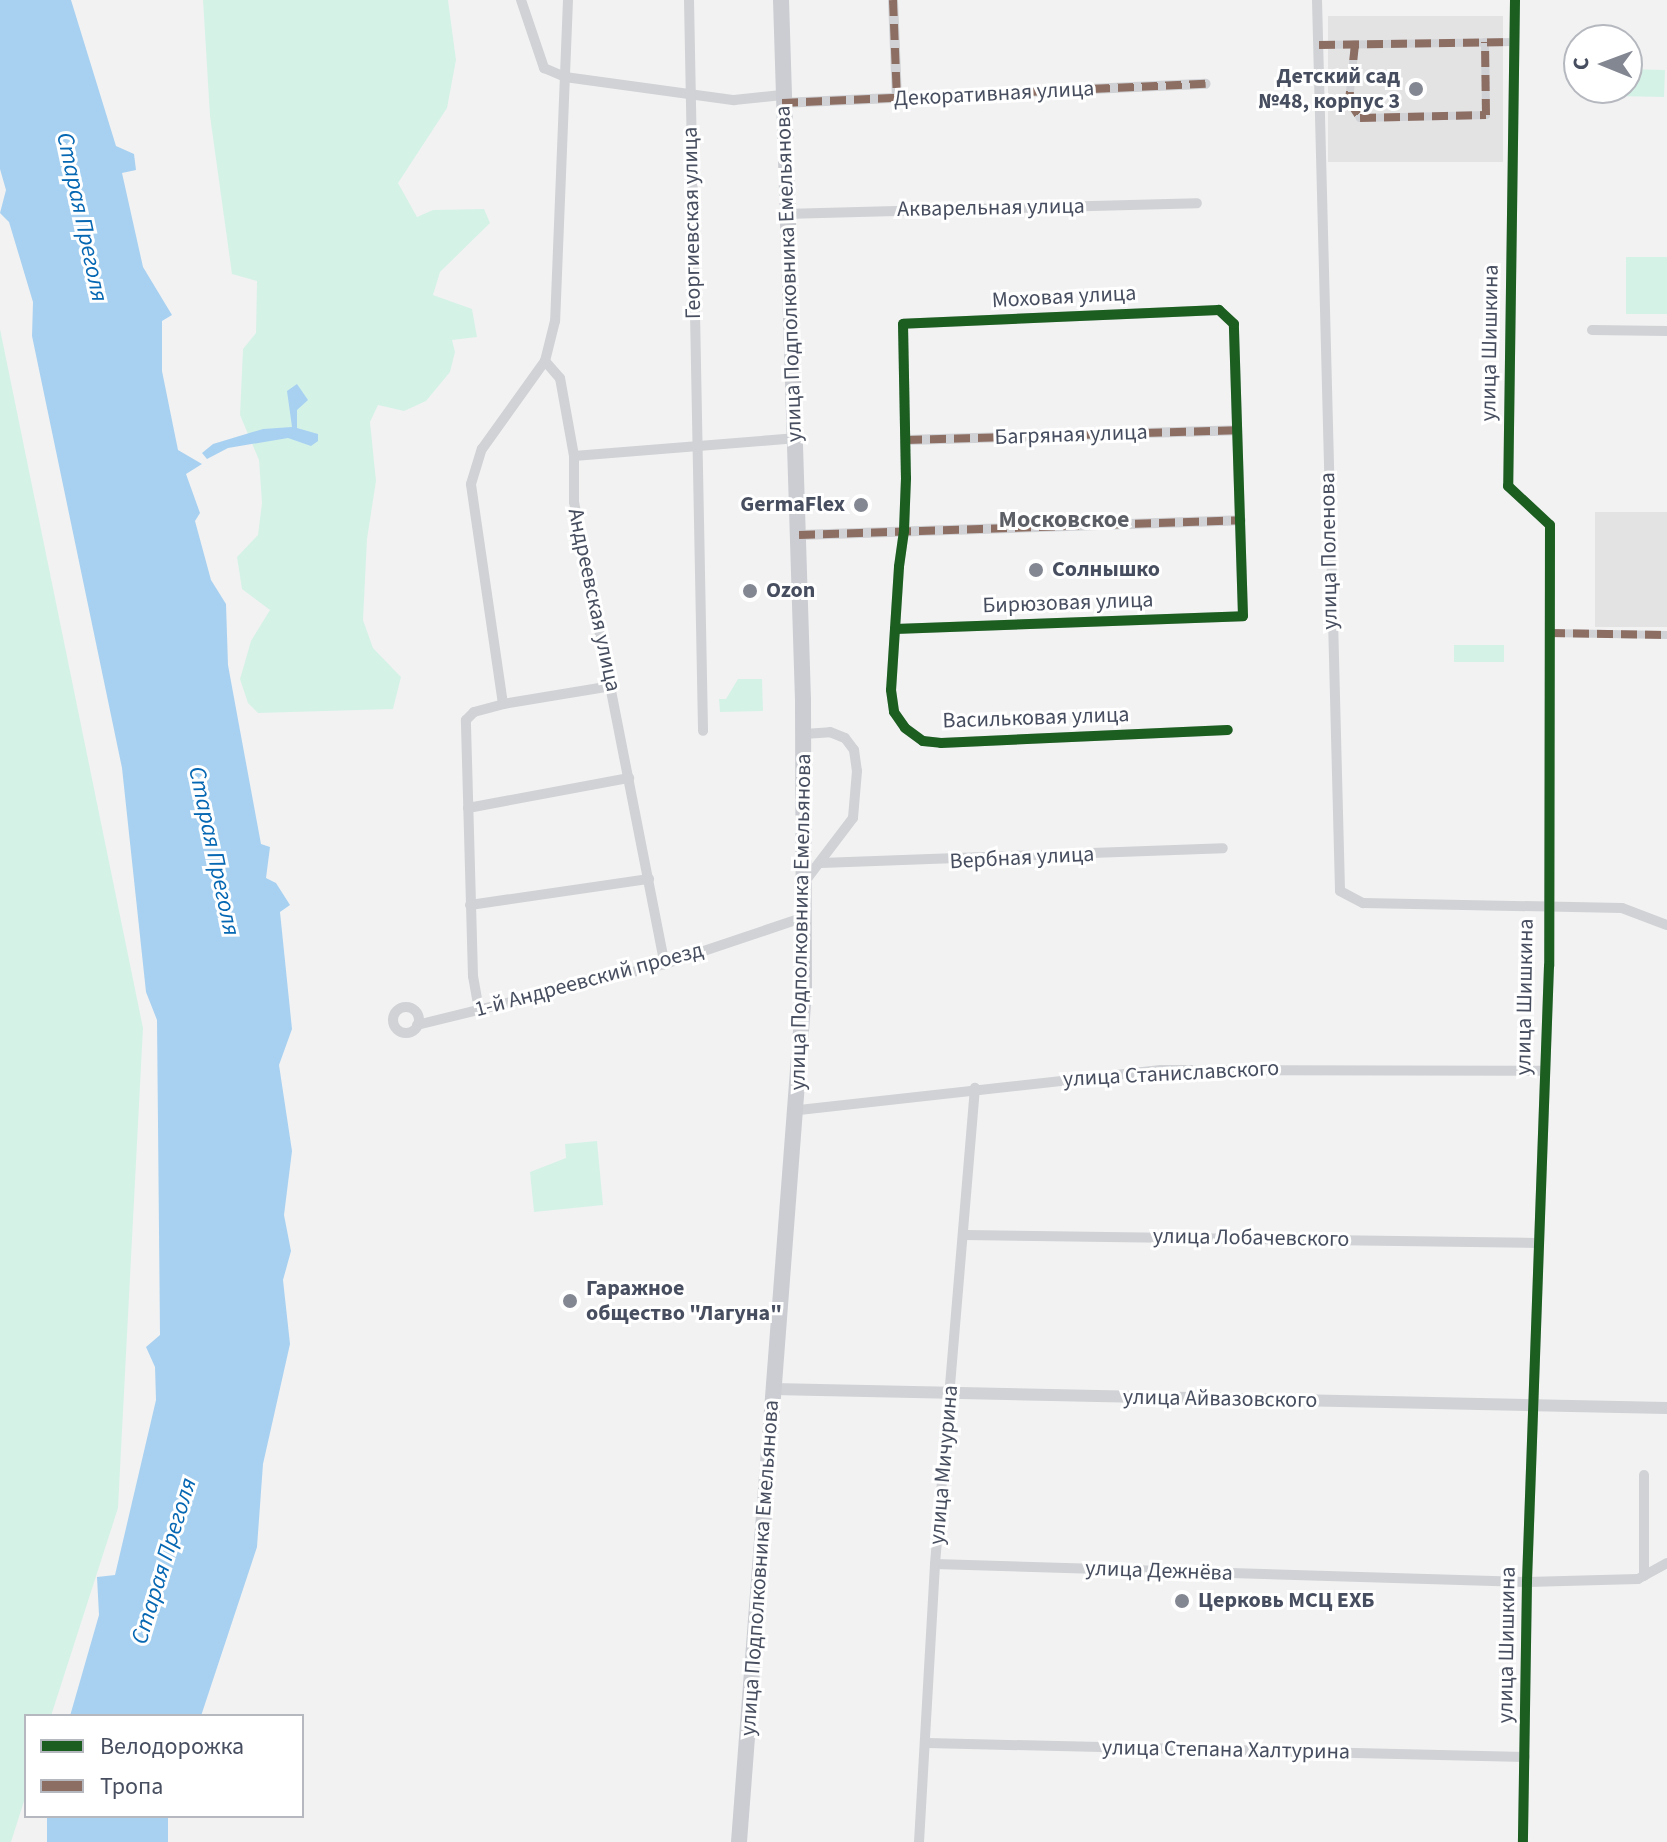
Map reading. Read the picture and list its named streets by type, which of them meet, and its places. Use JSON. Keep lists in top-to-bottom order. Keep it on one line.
{"streets":{"main road":["улица Подполковника Емельянова"],"street":["Декоративная улица","Акварельная улица","Георгиевская улица","Моховая улица","улица Шишкина","Багряная улица","улица Поленова","Андреевская улица","Бирюзовая улица","Васильковая улица","Вербная улица","1-й Андреевский проезд","улица Станиславского","улица Лобачевского","улица Айвазовского","улица Мичурина","улица Дежнёва","улица Степана Халтурина"]},"crossings":[["Декоративная улица","Георгиевская улица"],["Декоративная улица","улица Подполковника Емельянова"],["Акварельная улица","улица Подполковника Емельянова"],["улица Подполковника Емельянова","1-й Андреевский проезд"],["улица Подполковника Емельянова","улица Станиславского"],["улица Подполковника Емельянова","улица Айвазовского"],["Моховая улица","Багряная улица"],["Моховая улица","Бирюзовая улица"],["Моховая улица","Васильковая улица"],["улица Шишкина","улица Поленова"],["улица Шишкина","улица Станиславского"],["улица Шишкина","улица Лобачевского"],["улица Шишкина","улица Айвазовского"],["улица Шишкина","улица Дежнёва"],["улица Шишкина","улица Степана Халтурина"],["Андреевская улица","1-й Андреевский проезд"],["Бирюзовая улица","Васильковая улица"],["улица Станиславского","улица Мичурина"],["улица Лобачевского","улица Мичурина"],["улица Айвазовского","улица Мичурина"],["улица Мичурина","улица Дежнёва"],["улица Мичурина","улица Степана Халтурина"]],"districts":["Московское"],"water":["Старая Преголя"],"places":["Детский сад №48, корпус 3","GermaFlex","Солнышко","Ozon","Гаражное общество \"Лагуна\"","Церковь МСЦ ЕХБ"],"legend":["Велодорожка","Тропа"],"north":"left"}
